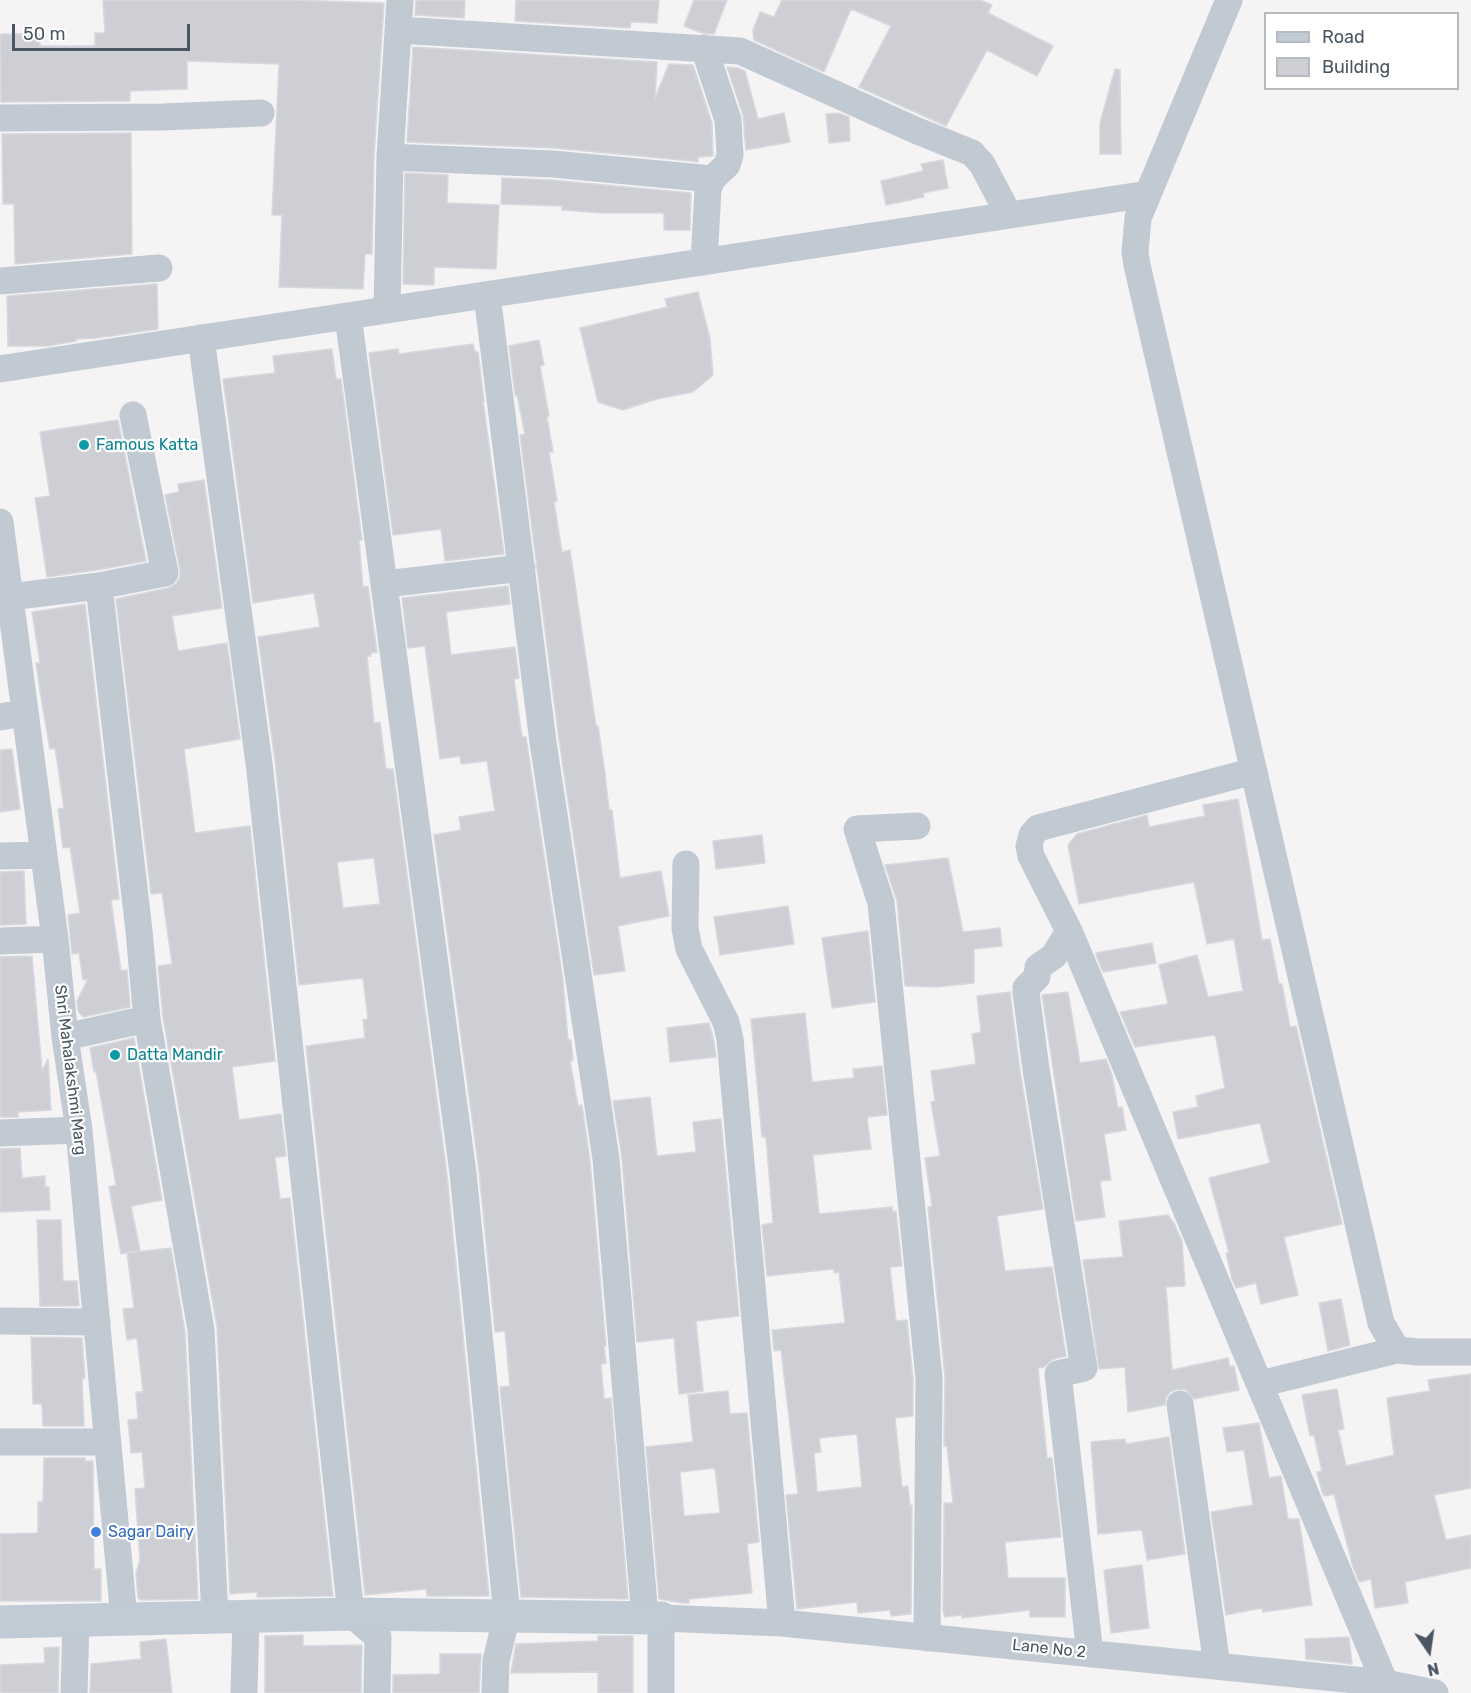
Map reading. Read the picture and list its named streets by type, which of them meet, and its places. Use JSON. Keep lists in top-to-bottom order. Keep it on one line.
{"streets":{"street":["Shri Mahalakshmi Marg","Lane No 2"]},"places":["Famous Katta","Datta Mandir","Sagar Dairy"],"legend":["Road","Building"],"scale_bar":"50 m","north":"bottom"}
